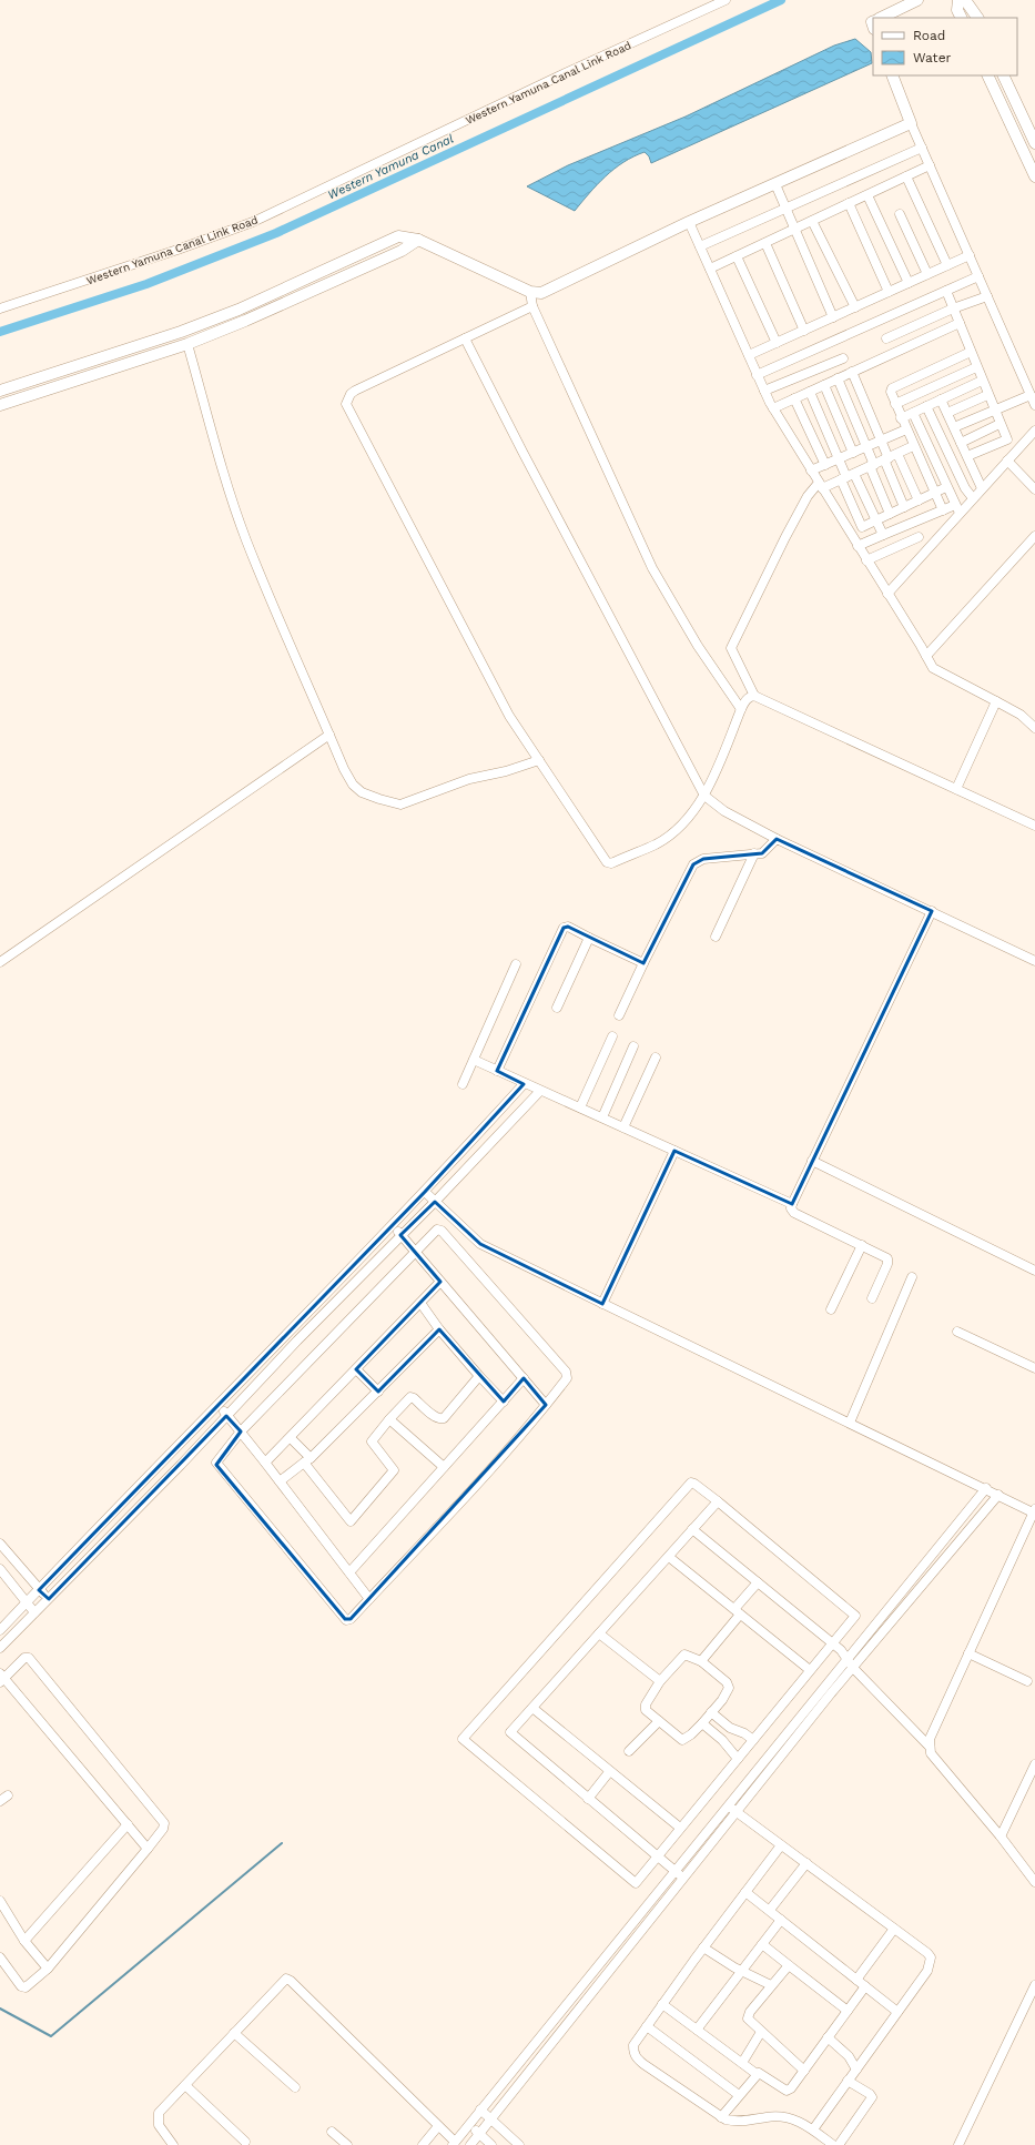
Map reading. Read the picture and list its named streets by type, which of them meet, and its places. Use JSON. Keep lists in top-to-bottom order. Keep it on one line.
{"streets":{"street":["Western Yamuna Canal Link Road"]},"water":["Western Yamuna Canal"],"legend":["Road","Water"]}
